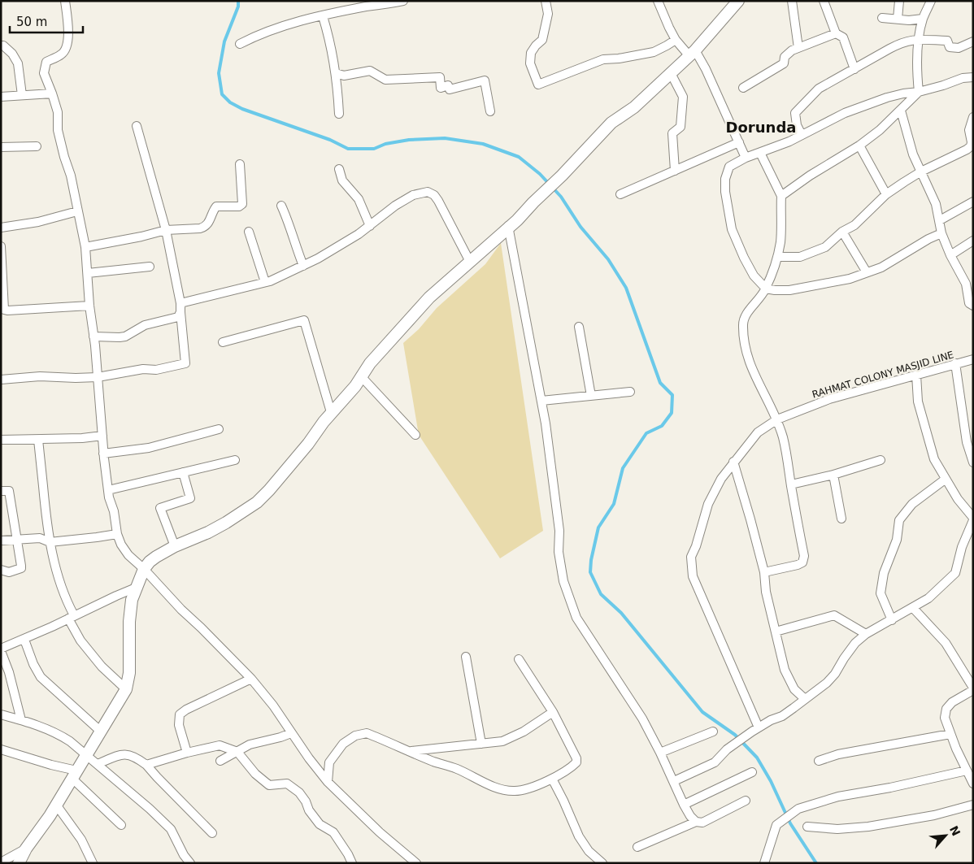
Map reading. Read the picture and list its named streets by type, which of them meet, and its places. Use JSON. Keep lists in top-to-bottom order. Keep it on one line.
{"streets":{"street":["RAHMAT COLONY MASJID LINE"]},"districts":["Dorunda"],"scale_bar":"50 m","north":"top right"}
